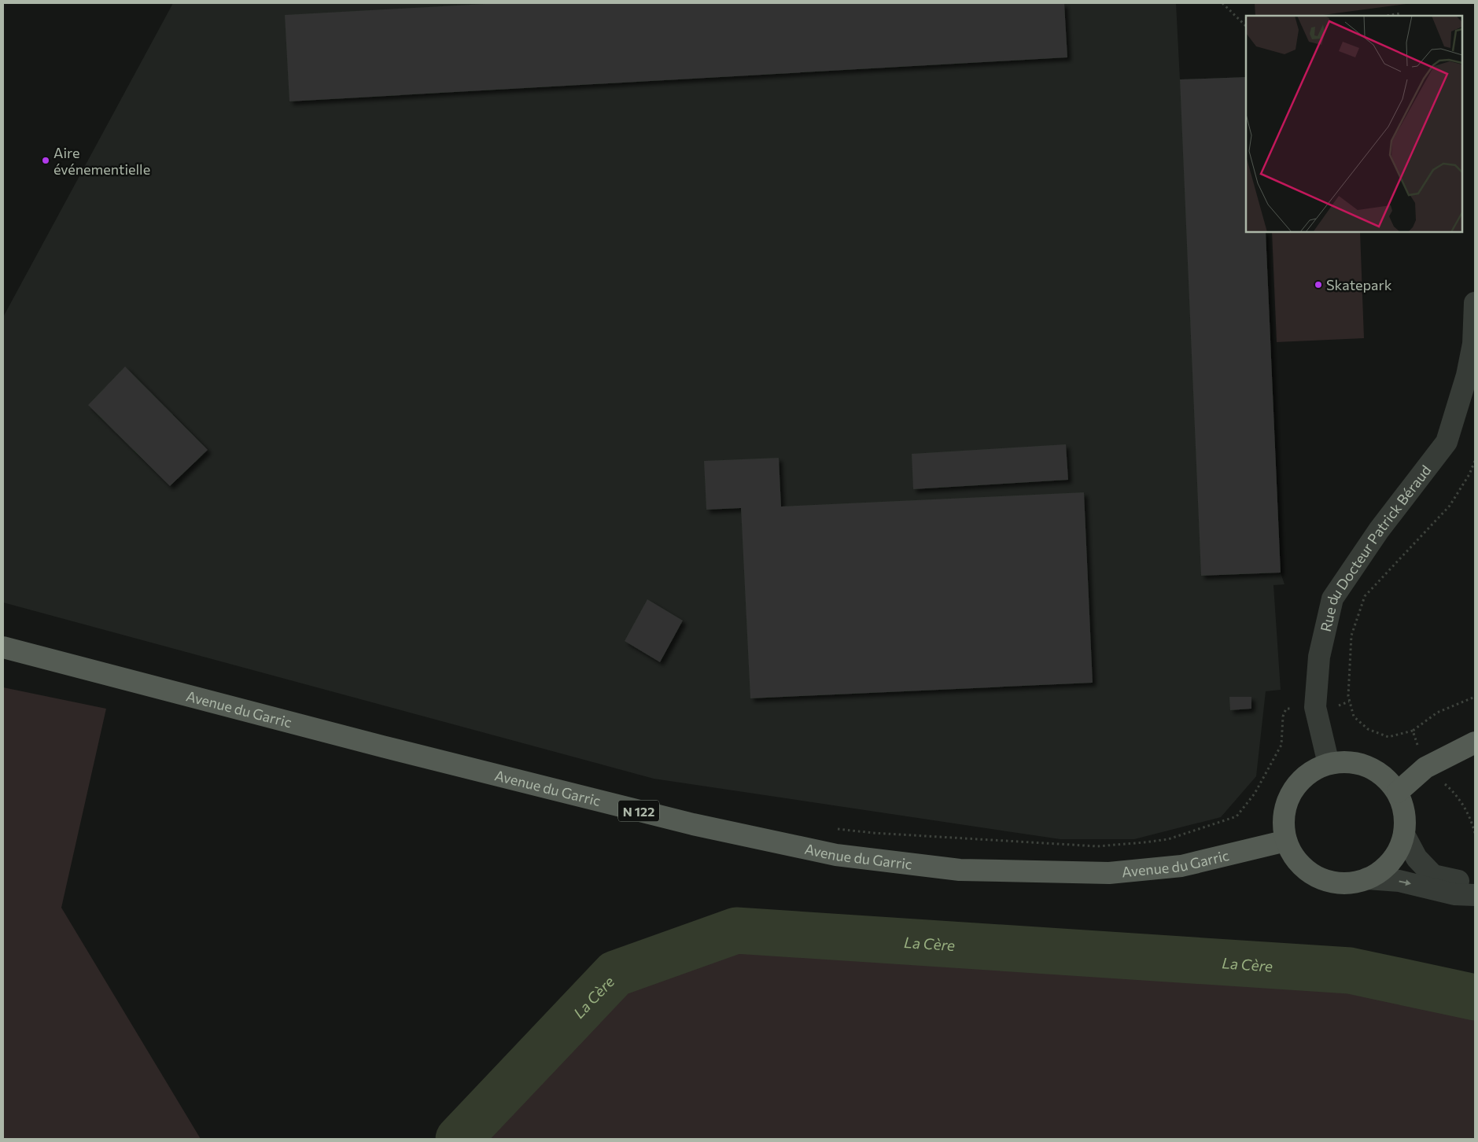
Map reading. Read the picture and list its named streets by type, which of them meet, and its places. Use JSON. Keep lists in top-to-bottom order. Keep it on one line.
{"streets":{"main road":["Avenue du Garric","N 122"],"street":["Rue du Docteur Patrick Béraud"]},"crossings":[["Rue du Docteur Patrick Béraud","Avenue du Garric"]],"water":["La Cère"],"places":["Aire événementielle","Skatepark"]}
